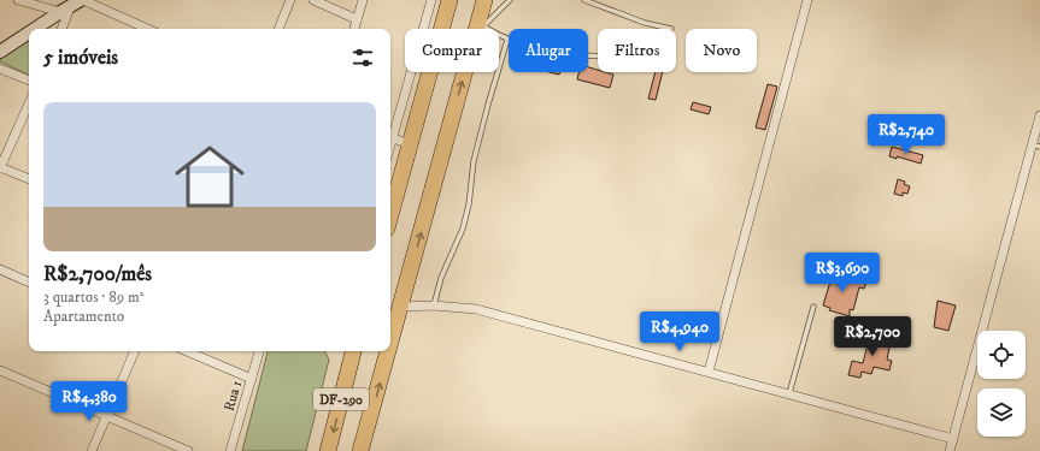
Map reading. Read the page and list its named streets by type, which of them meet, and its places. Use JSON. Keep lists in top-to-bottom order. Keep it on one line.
{"streets":{"highway":["DF-290"],"street":["Rua 1"]},"page":{"chip":["Comprar","Alugar","Filtros","Novo"],"heading":"5 imóveis","list":[{"name":"R$2,700/mês","note":"3 quartos · 89 m² · Apartamento"}],"price":["R$2,740","R$3,690","R$4,940","R$2,700","R$4,380"]}}
